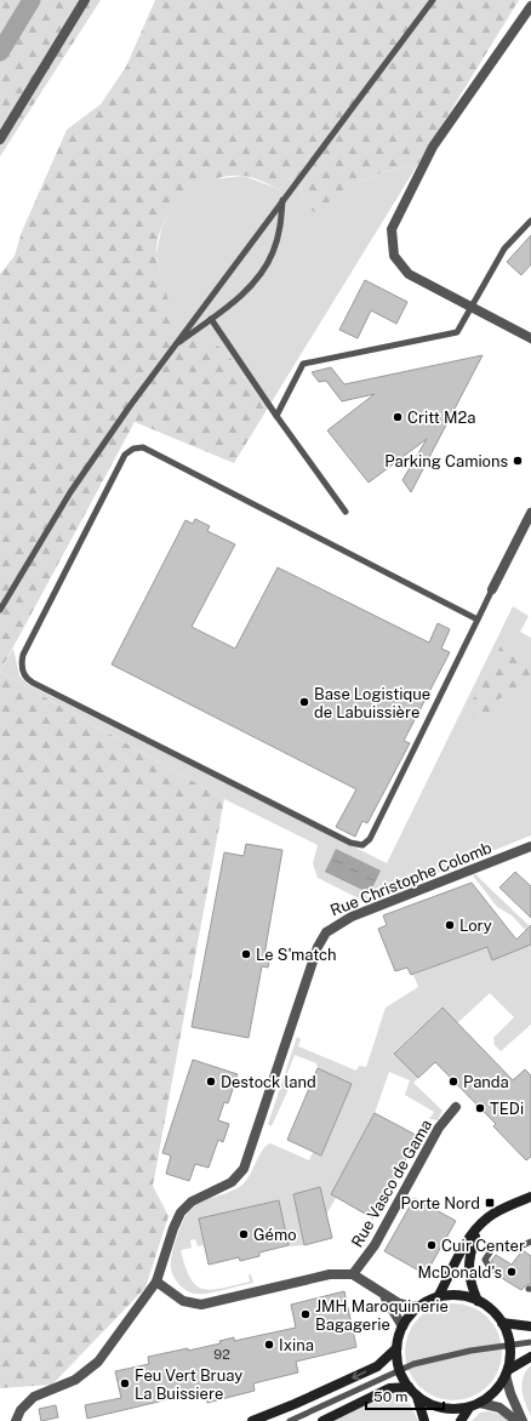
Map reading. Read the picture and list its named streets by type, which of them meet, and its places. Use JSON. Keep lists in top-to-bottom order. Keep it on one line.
{"streets":{"street":["Rue Christophe Colomb","Rue Vasco de Gama"]},"places":{"other":["Critt M2a","Parking Camions","Base Logistique de Labuissière","Lory","Le S'match","Destock land","Panda","TEDi","Gémo","Cuir Center","McDonald's","JMH Maroquinerie Bagagerie","Ixina","Feu Vert Bruay La Buissiere"],"transit":["Porte Nord"]},"house_numbers":["92"],"scale_bar":"50 m"}
